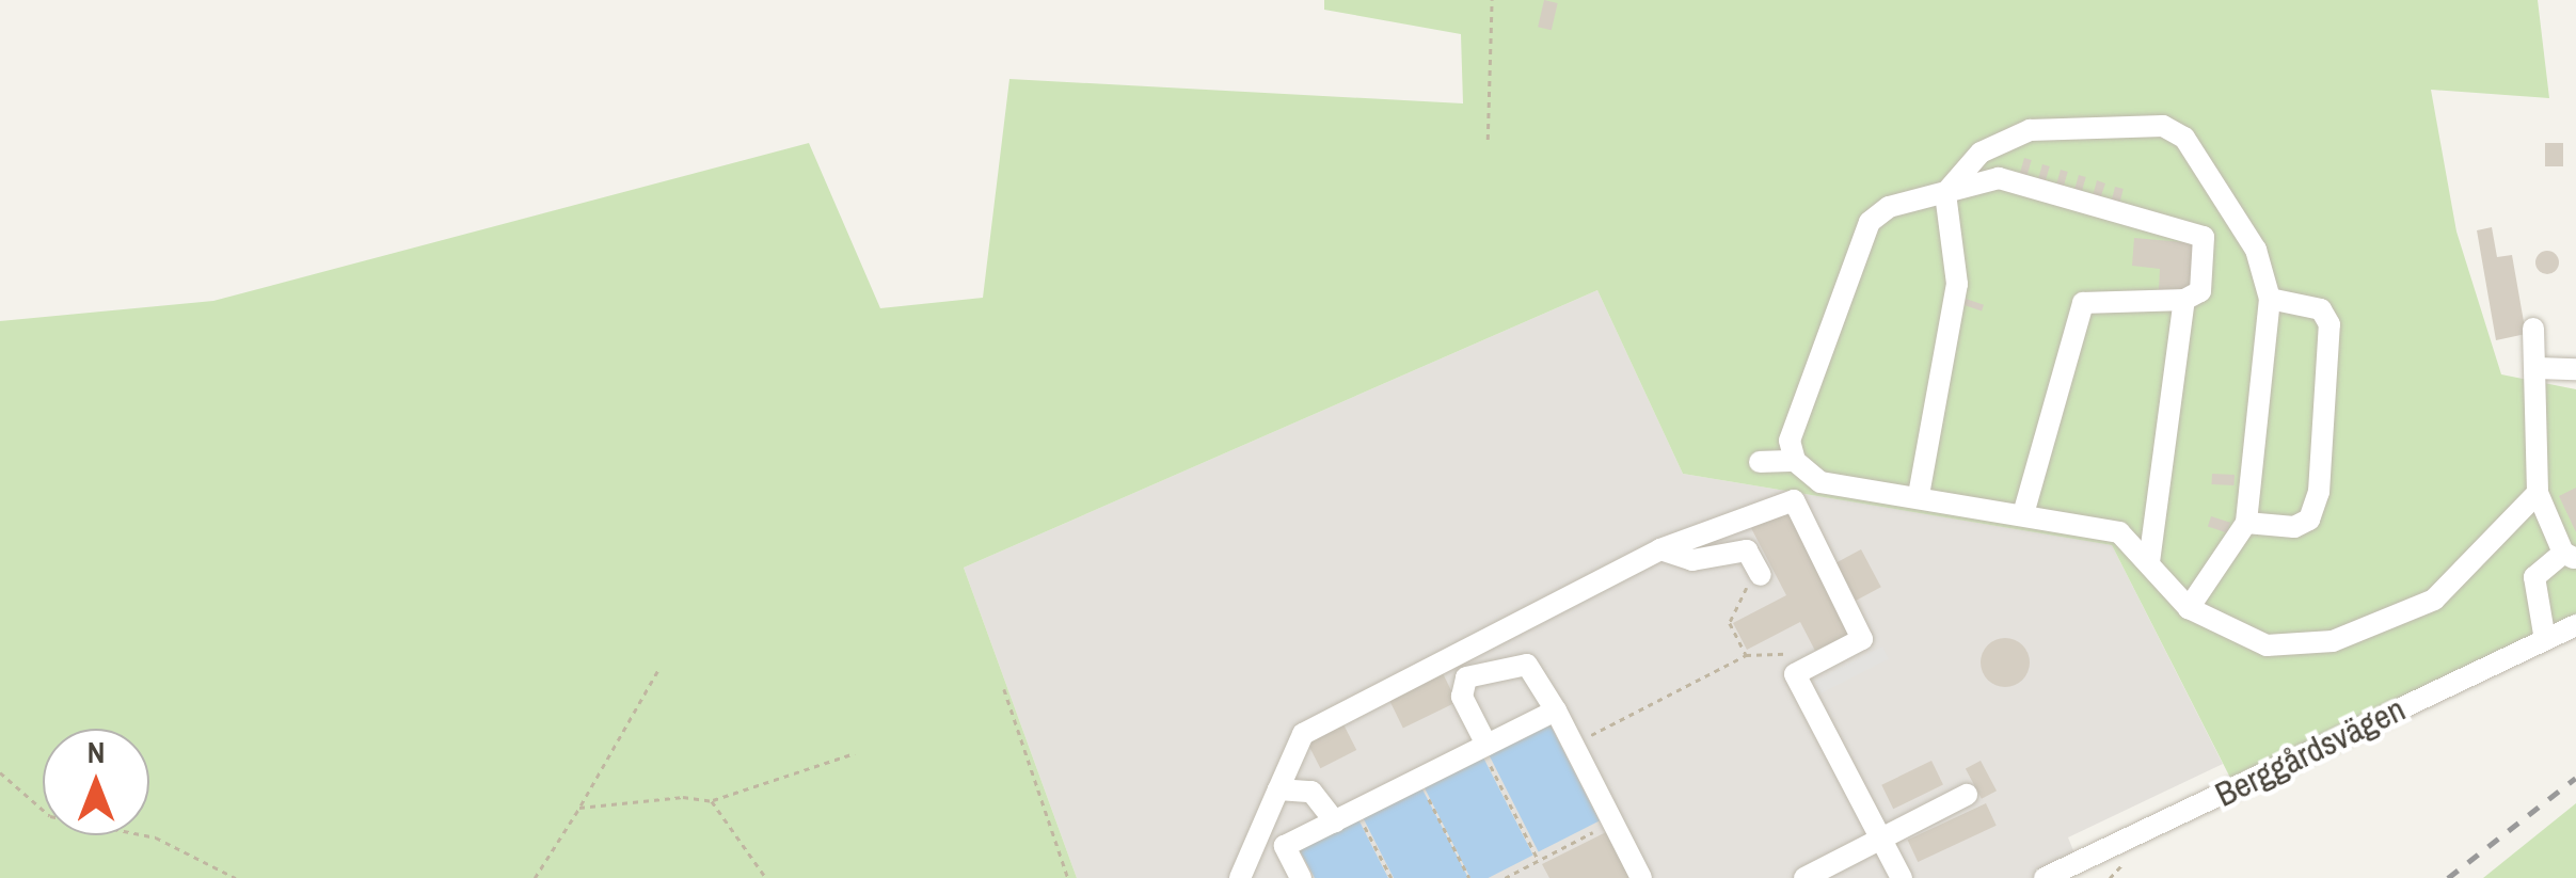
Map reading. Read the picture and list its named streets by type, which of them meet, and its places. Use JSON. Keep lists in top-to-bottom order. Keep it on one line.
{"streets":{"street":["Berggårdsvägen"]},"north":"top"}
